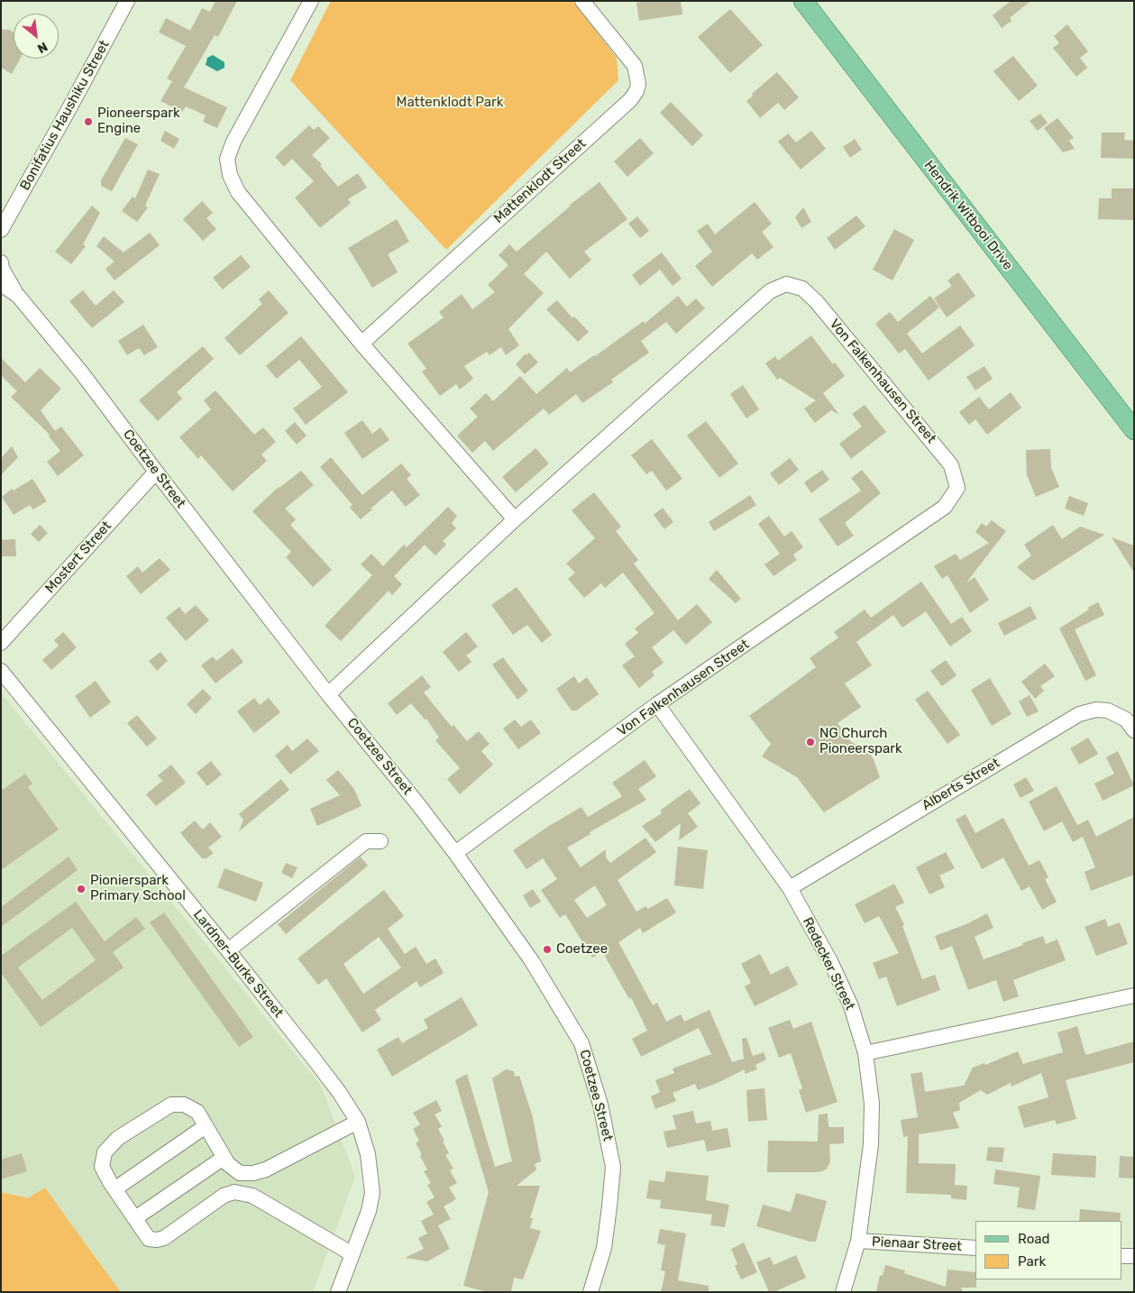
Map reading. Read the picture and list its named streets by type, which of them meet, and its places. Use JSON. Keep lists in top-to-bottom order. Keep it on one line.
{"streets":{"main road":["Hendrik Witbooi Drive"],"street":["Bonifatius Haushiku Street","Mattenklodt Street","Von Falkenhausen Street","Coetzee Street","Mostert Street","Alberts Street","Lardner-Burke Street","Redecker Street","Pienaar Street"]},"crossings":[["Von Falkenhausen Street","Coetzee Street"],["Von Falkenhausen Street","Redecker Street"],["Coetzee Street","Mostert Street"],["Alberts Street","Redecker Street"],["Redecker Street","Pienaar Street"]],"parks":["Mattenklodt Park"],"places":["Pioneerspark Engine","NG Church Pioneerspark","Pionierspark Primary School","Coetzee"],"legend":["Road","Park"],"north":"bottom right"}
